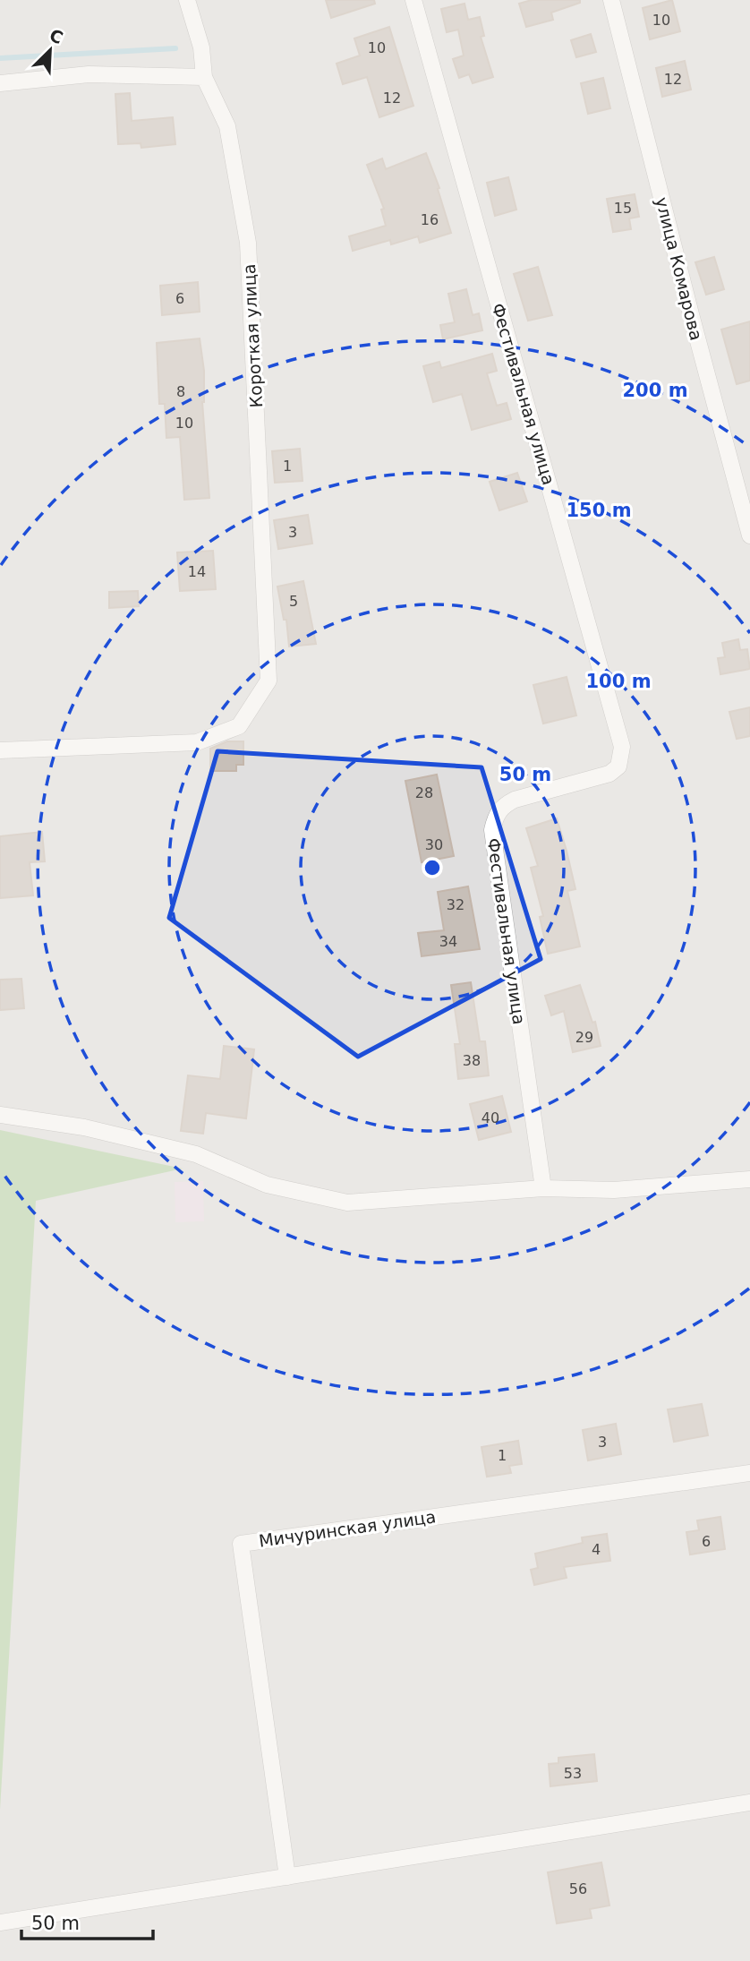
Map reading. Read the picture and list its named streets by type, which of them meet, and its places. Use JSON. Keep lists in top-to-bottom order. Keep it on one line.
{"streets":{"street":["улица Комарова","Короткая улица","Фестивальная улица","Мичуринская улица"]},"house_numbers":["10","10","12","12","15","16","6","8","10","1","3","14","5","28","30","32","34","29","38","40","3","1","6","4","53","56"],"scale_bar":"50 m","north":"top right","rings":["200 m","150 m","100 m","50 m"]}
